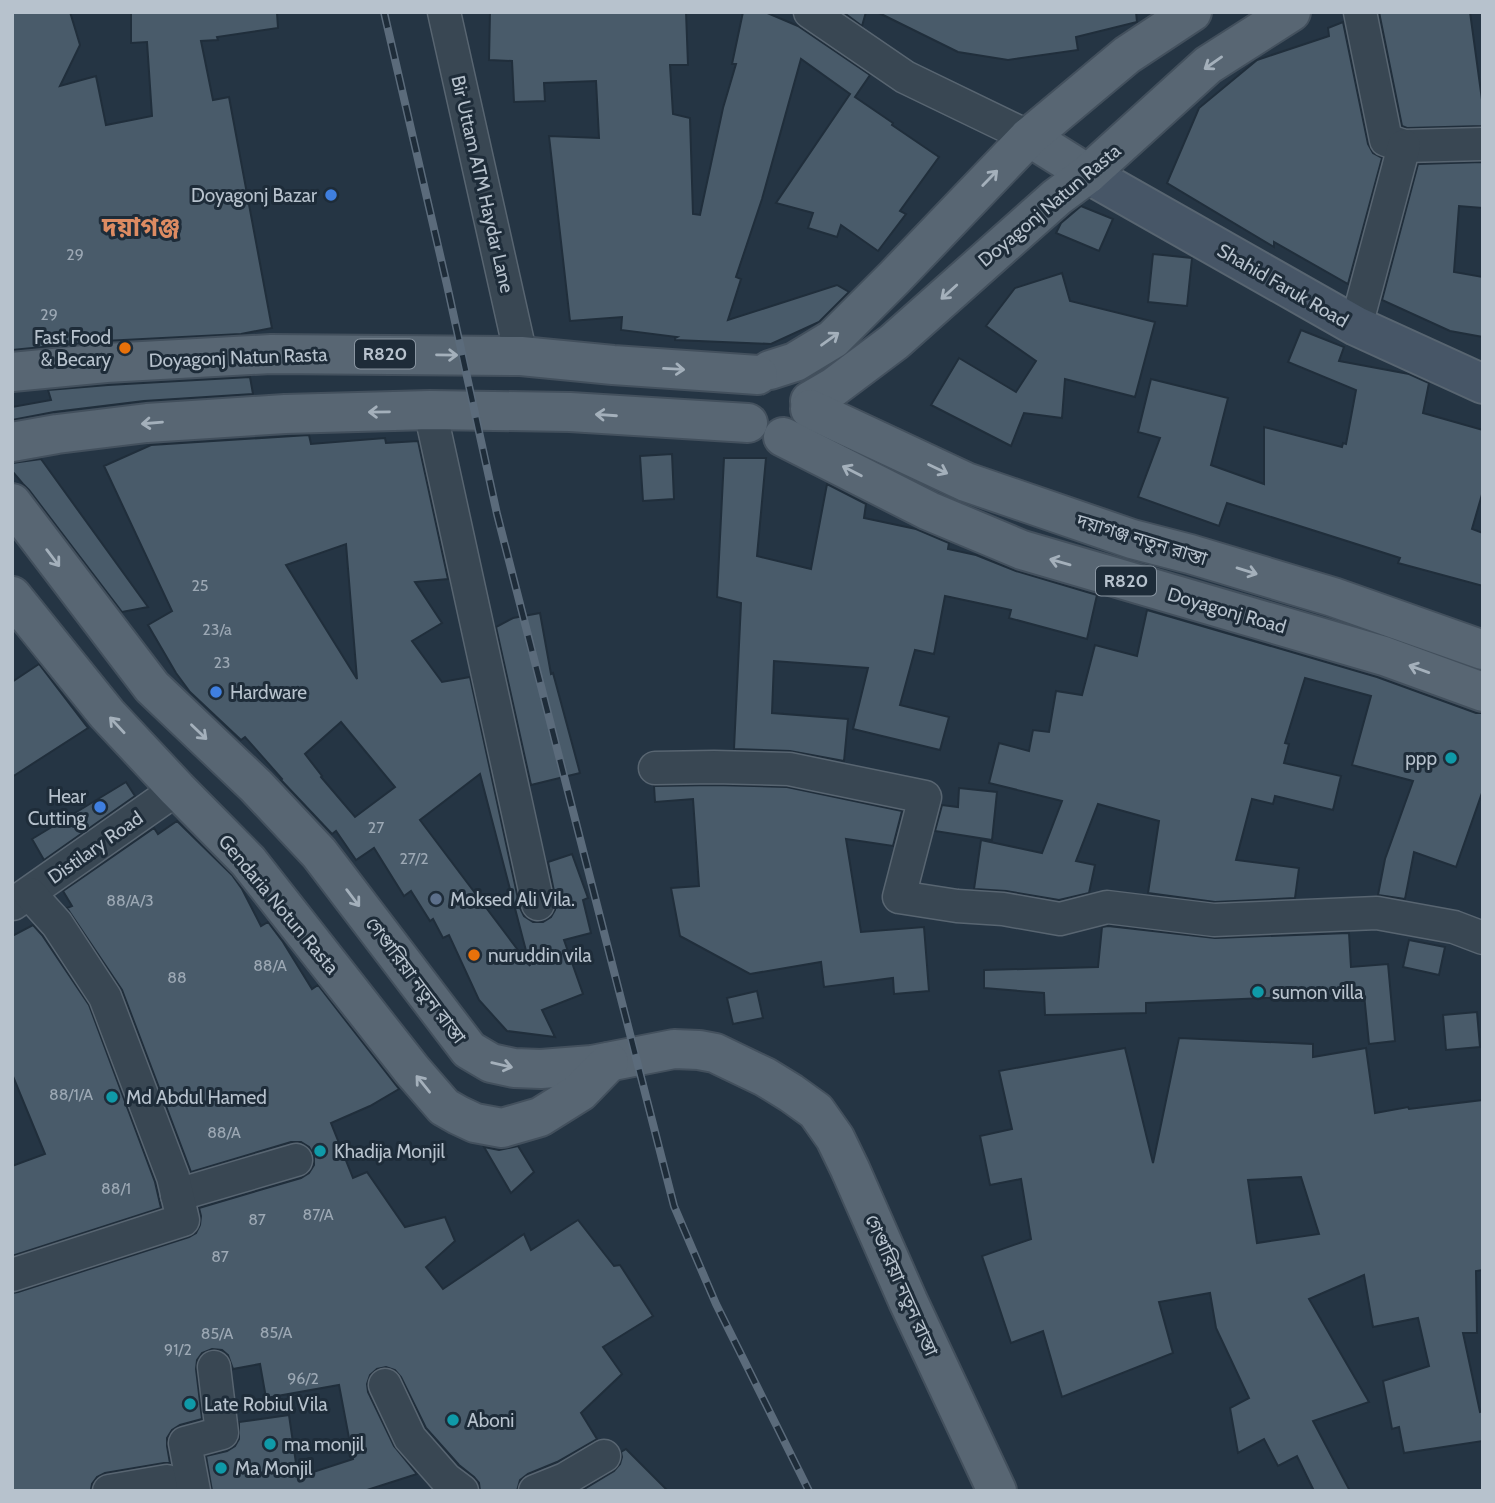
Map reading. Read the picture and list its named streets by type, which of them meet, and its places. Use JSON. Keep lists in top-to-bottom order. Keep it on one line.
{"streets":{"main road":["Doyagonj Natun Rasta","Shahid Faruk Road","R820","দয়াগঞ্জ নতুন রাস্তা","Doyagonj Road","Gendaria Notun Rasta","গেণ্ডারিয়া নতুন রাস্তা"],"street":["Bir Uttam ATM Haydar Lane","Distilary Road"]},"crossings":[["Bir Uttam ATM Haydar Lane","Doyagonj Natun Rasta"],["Doyagonj Natun Rasta","Shahid Faruk Road"],["Doyagonj Natun Rasta","দয়াগঞ্জ নতুন রাস্তা"],["Doyagonj Natun Rasta","Doyagonj Road"],["দয়াগঞ্জ নতুন রাস্তা","Doyagonj Road"],["Distilary Road","Gendaria Notun Rasta"],["Gendaria Notun Rasta","গেণ্ডারিয়া নতুন রাস্তা"]],"one_way":["দয়াগঞ্জ নতুন রাস্তা","Doyagonj Road","Gendaria Notun Rasta","গেণ্ডারিয়া নতুন রাস্তা"],"districts":["দয়াগঞ্জ"],"places":["Doyagonj Bazar","Fast Food & Becary","Hardware","ppp","Hear Cutting","Moksed Ali Vila.","nuruddin vila","sumon villa","Md Abdul Hamed","Khadija Monjil","Late Robiul Vila","Aboni","ma monjil","Ma Monjil"],"house_numbers":["29","29","25","23/a","23","27","27/2","88/A/3","88/A","88","88/1/A","88/A","88/1","87/A","87","87","85/A","85/A","91/2","96/2"]}
